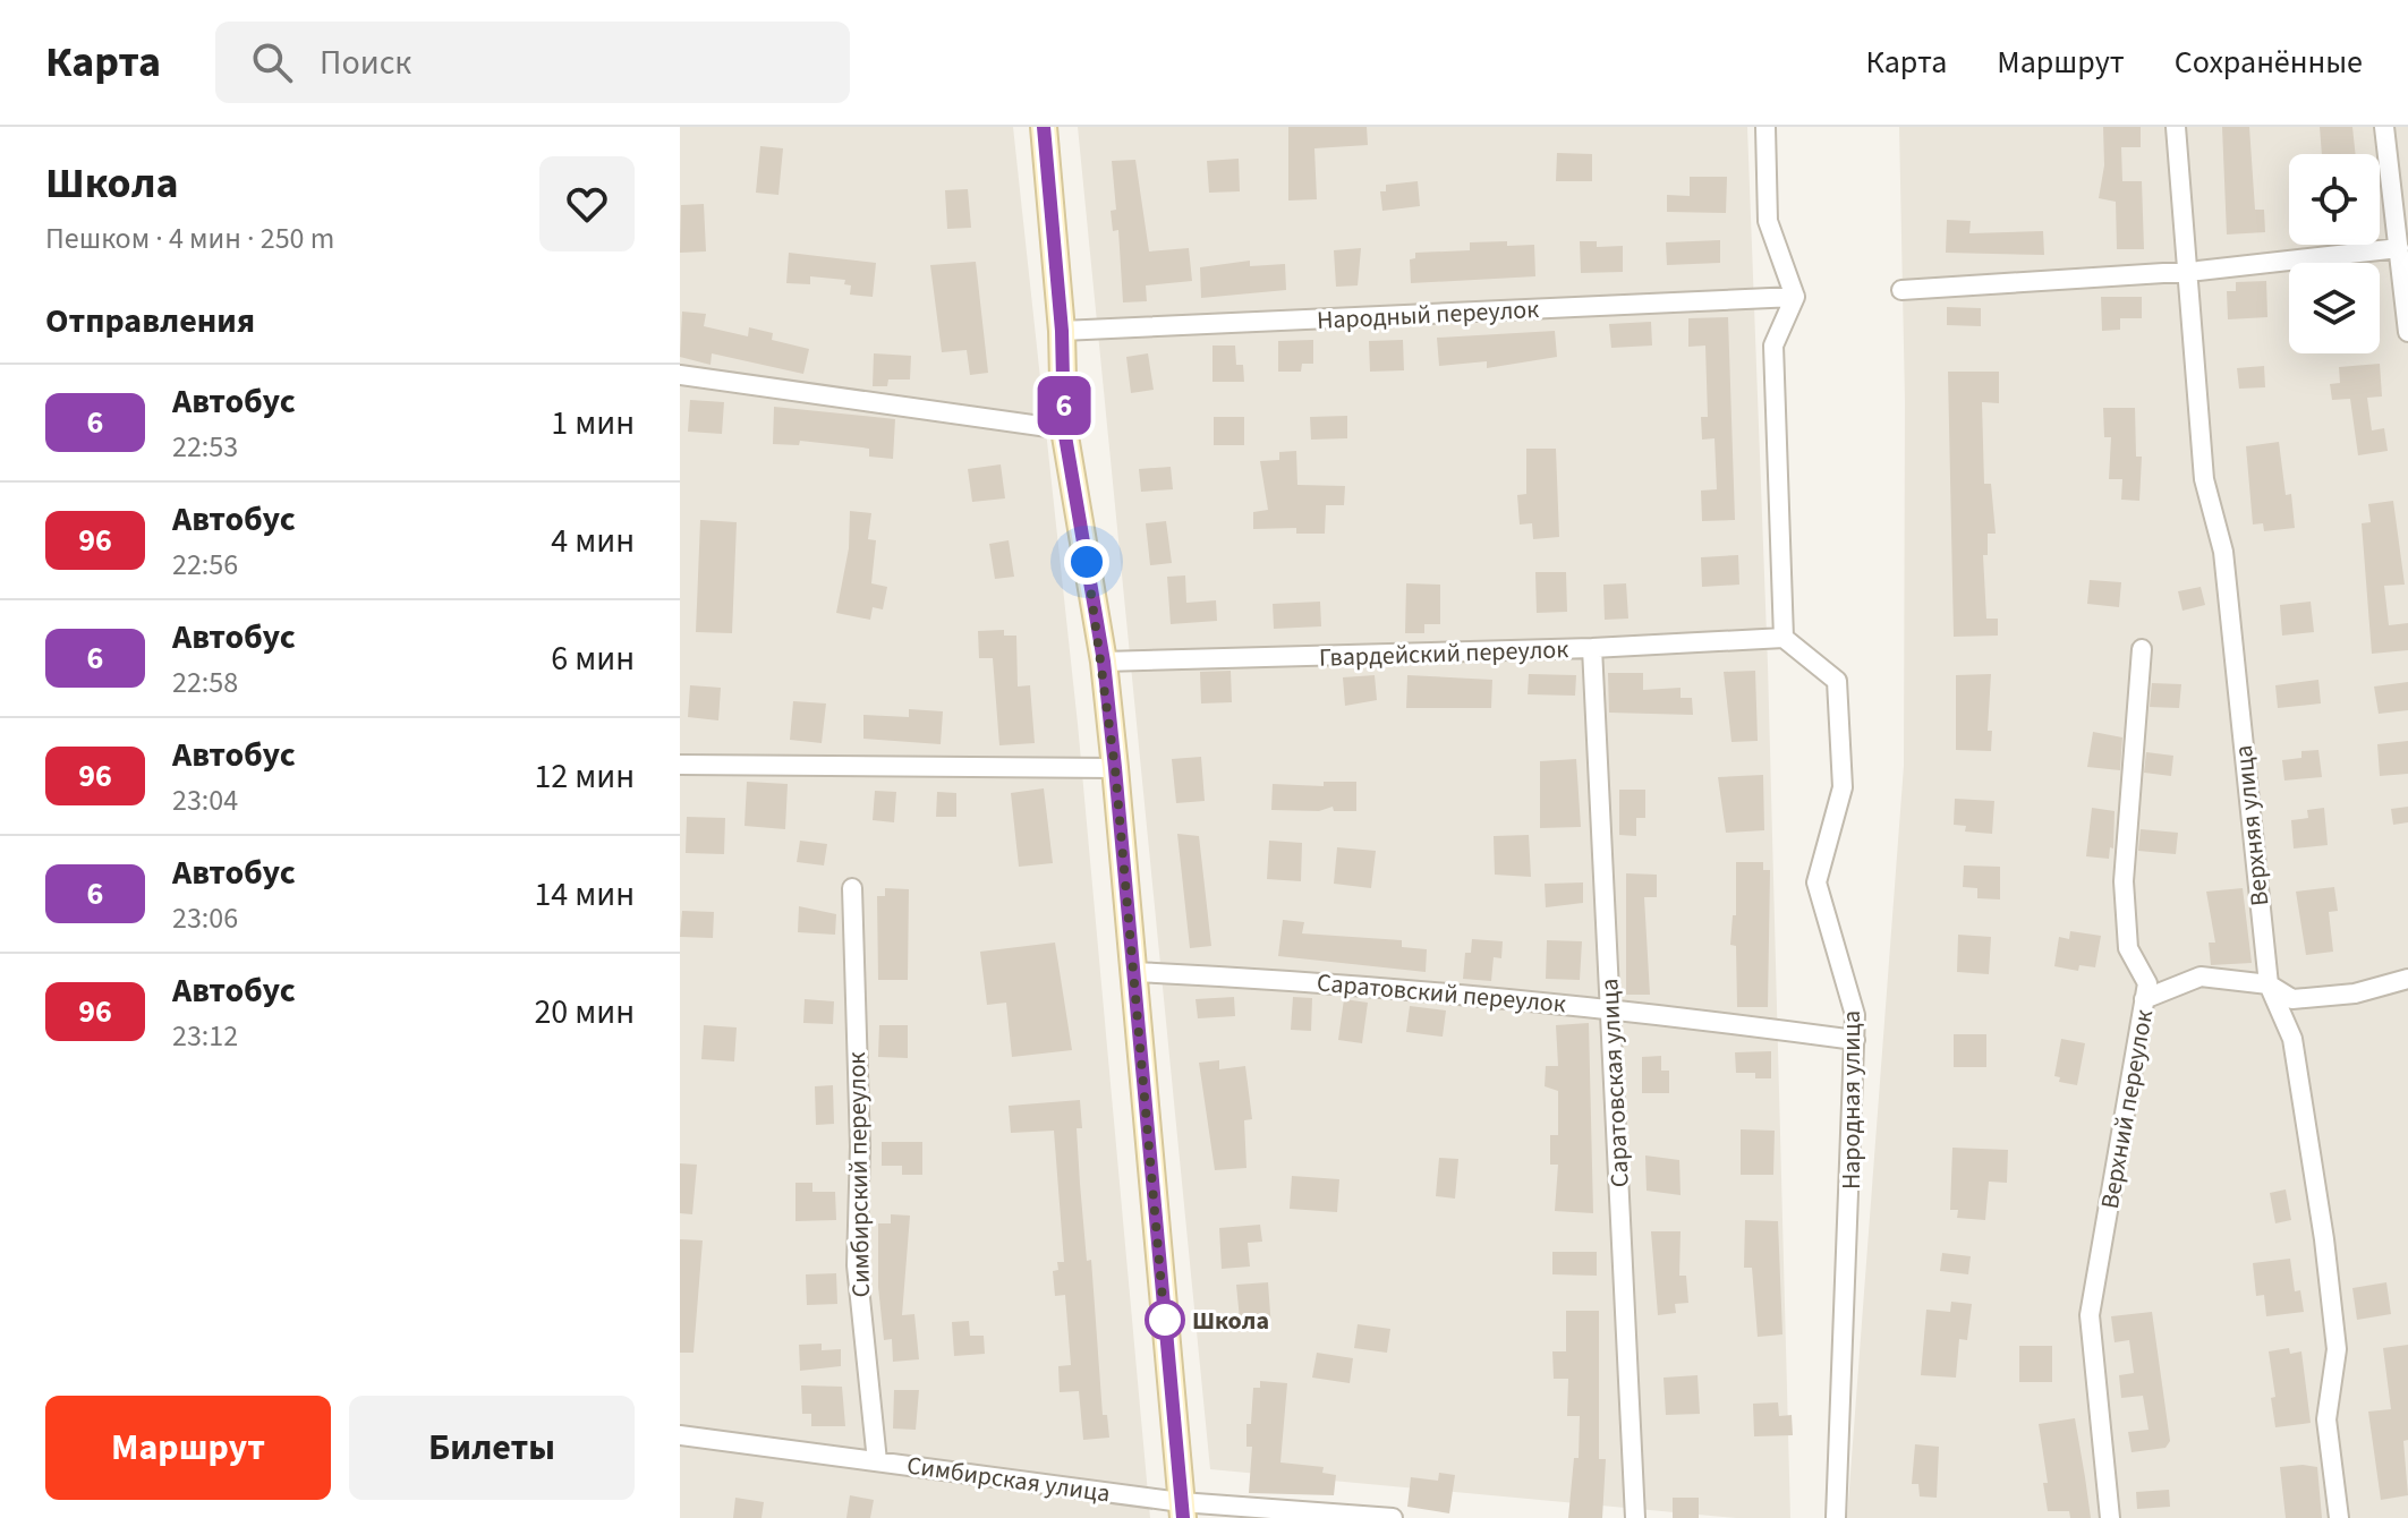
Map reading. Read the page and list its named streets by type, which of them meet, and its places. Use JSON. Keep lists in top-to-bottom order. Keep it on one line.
{"streets":{"street":["Народный переулок","Гвардейский переулок","Верхняя улица","Саратовский переулок","Саратовская улица","Народная улица","Верхний переулок","Симбирский переулок","Симбирская улица"]},"crossings":[["Гвардейский переулок","Саратовская улица"],["Гвардейский переулок","Народная улица"],["Саратовский переулок","Саратовская улица"],["Саратовский переулок","Народная улица"],["Симбирский переулок","Симбирская улица"]],"places":["Школа"],"lines":["bus line 6"],"page":{"header":"Карта","search":"Поиск","nav":["Карта","Маршрут","Сохранённые"],"heading":[["Школа","Пешком · 4 мин · 250 m"],"Отправления"],"on_map":"6","list":[{"mark":"6","name":"Автобус","note":"22:53","value":"1 мин"},{"mark":"96","name":"Автобус","note":"22:56","value":"4 мин"},{"mark":"6","name":"Автобус","note":"22:58","value":"6 мин"},{"mark":"96","name":"Автобус","note":"23:04","value":"12 мин"},{"mark":"6","name":"Автобус","note":"23:06","value":"14 мин"},{"mark":"96","name":"Автобус","note":"23:12","value":"20 мин"}],"buttons":["Маршрут","Билеты"]}}
